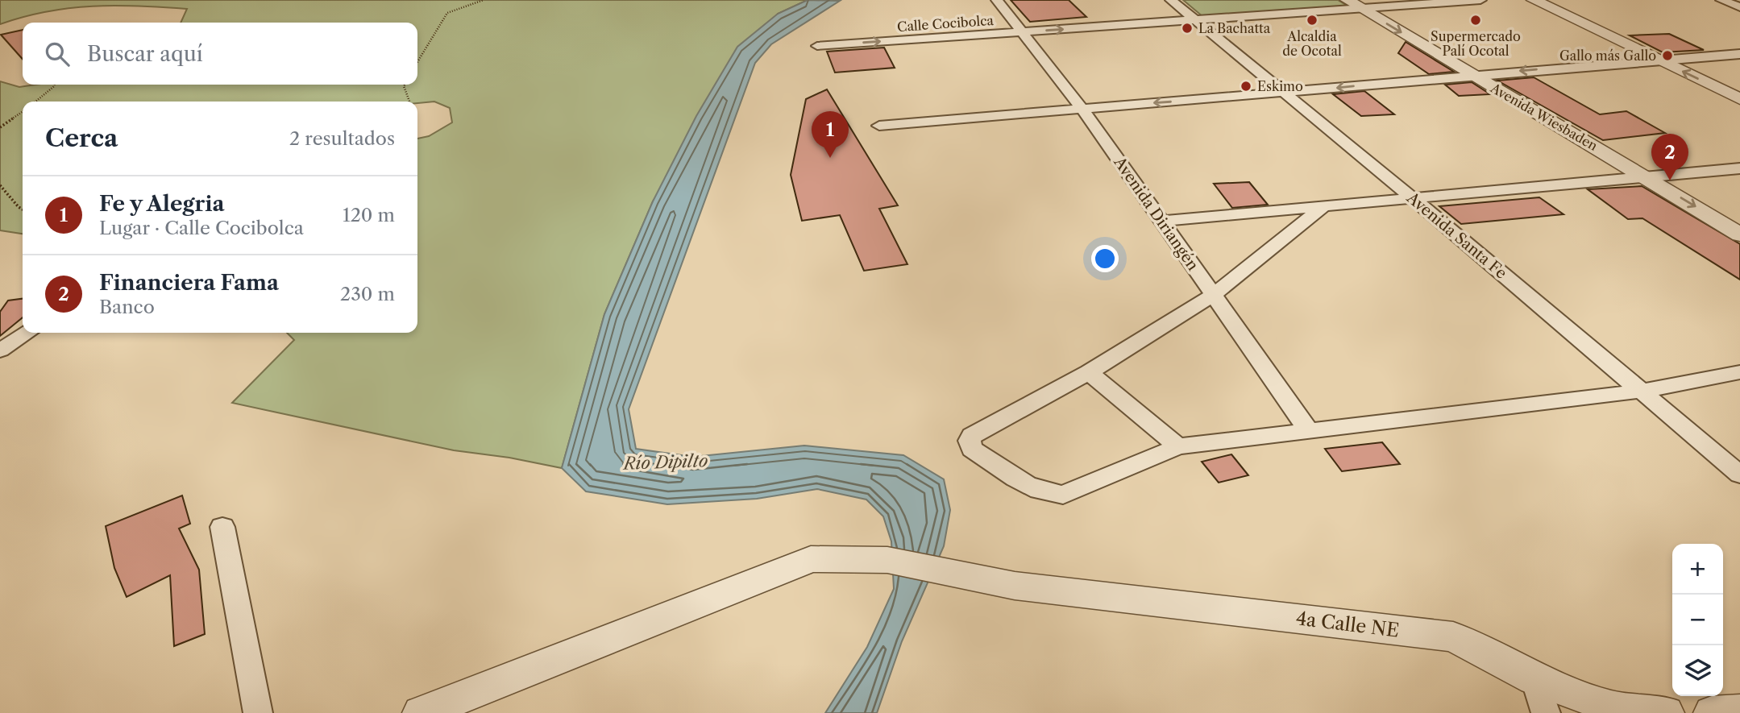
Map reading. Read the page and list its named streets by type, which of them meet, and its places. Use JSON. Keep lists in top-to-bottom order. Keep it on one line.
{"streets":{"street":["Calle Cocibolca","Avenida Wiesbaden","Avenida Diriangén","Avenida Santa Fe","4a Calle NE"]},"crossings":[["Calle Cocibolca","Avenida Wiesbaden"],["Calle Cocibolca","Avenida Diriangén"],["Calle Cocibolca","Avenida Santa Fe"]],"one_way":["Avenida Wiesbaden"],"water":["Río Dipilto"],"places":["Alcaldia de Ocotal","Supermercado Palí Ocotal","La Bachatta","Gallo más Gallo","Eskimo"],"page":{"search":"Buscar aquí","heading":["Cerca","2 resultados"],"pins":["1","2"],"list":[{"mark":"1","name":"Fe y Alegria","note":"Lugar · Calle Cocibolca","value":"120 m"},{"mark":"2","name":"Financiera Fama","note":"Banco","value":"230 m"}],"map_buttons":["+","−"]}}
